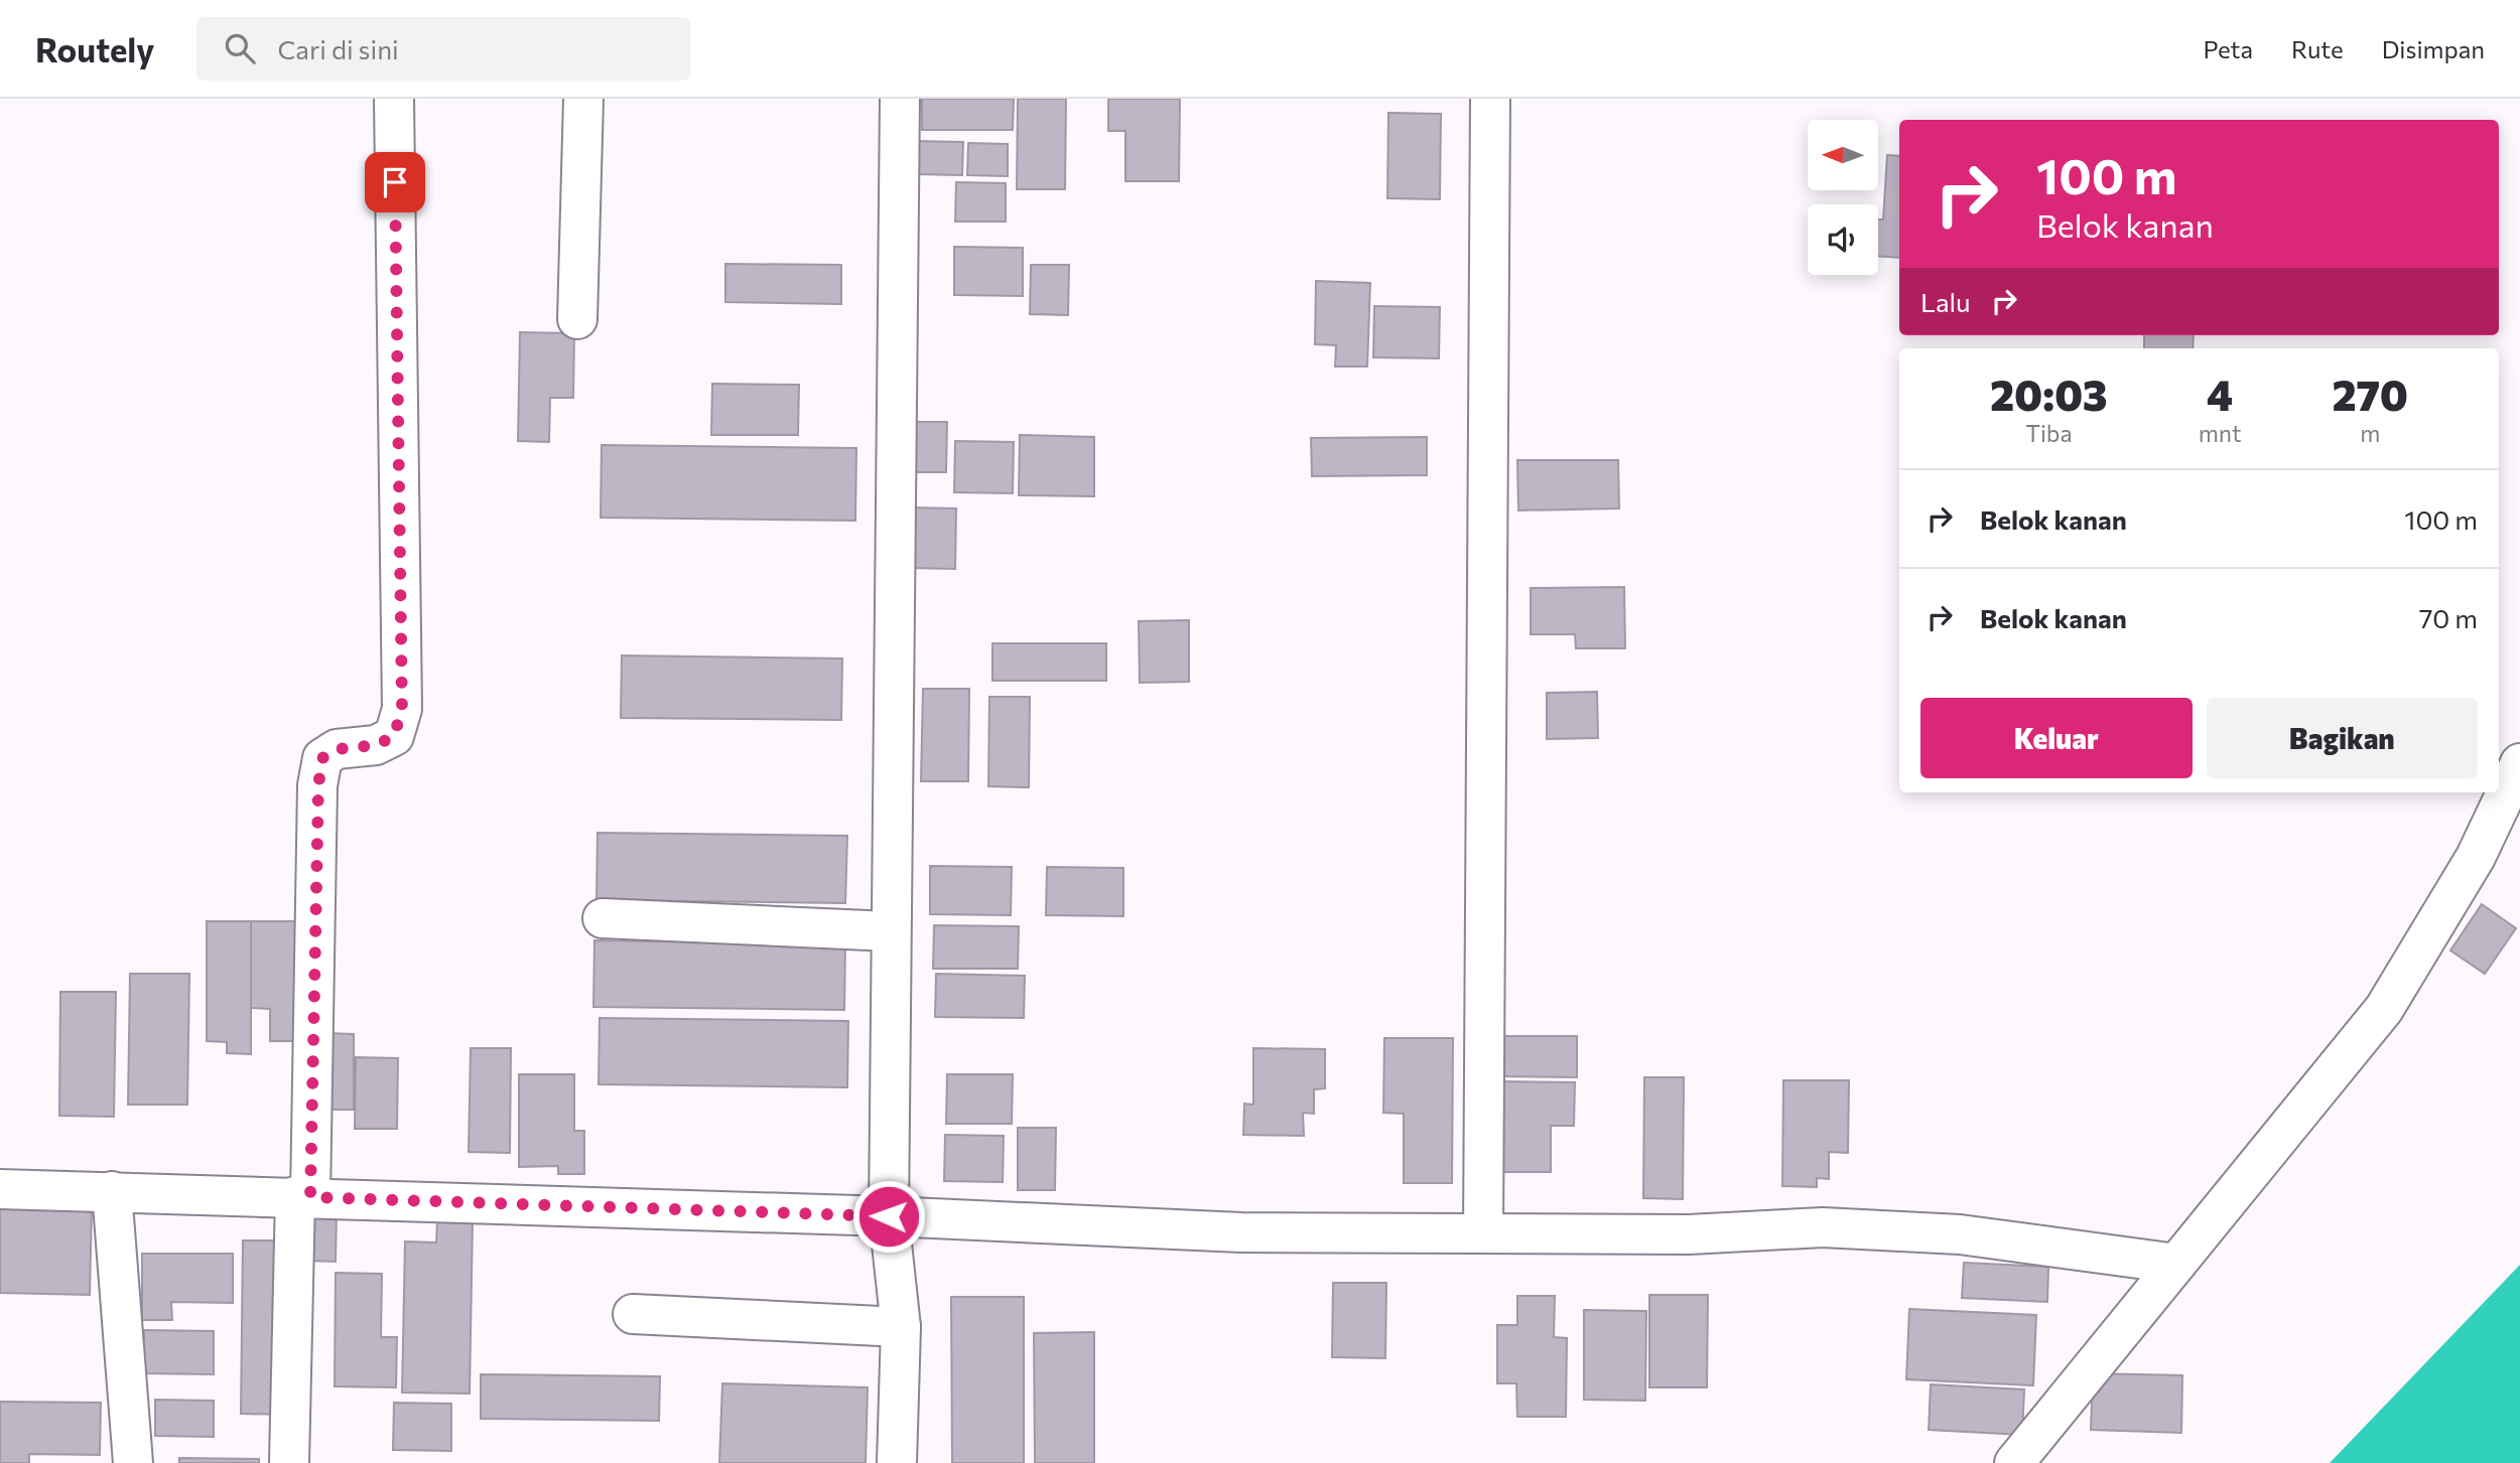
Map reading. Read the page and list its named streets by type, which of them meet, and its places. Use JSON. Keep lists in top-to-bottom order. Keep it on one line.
{"north":"left","page":{"header":"Routely","search":"Cari di sini","nav":["Peta","Rute","Disimpan"],"turn":["100 m","Belok kanan"],"then":"Lalu","eta":["20:03","Tiba","4","mnt","270","m"],"list":[{"name":"Belok kanan","value":"100 m"},{"name":"Belok kanan","value":"70 m"}],"buttons":["Keluar","Bagikan"]}}
